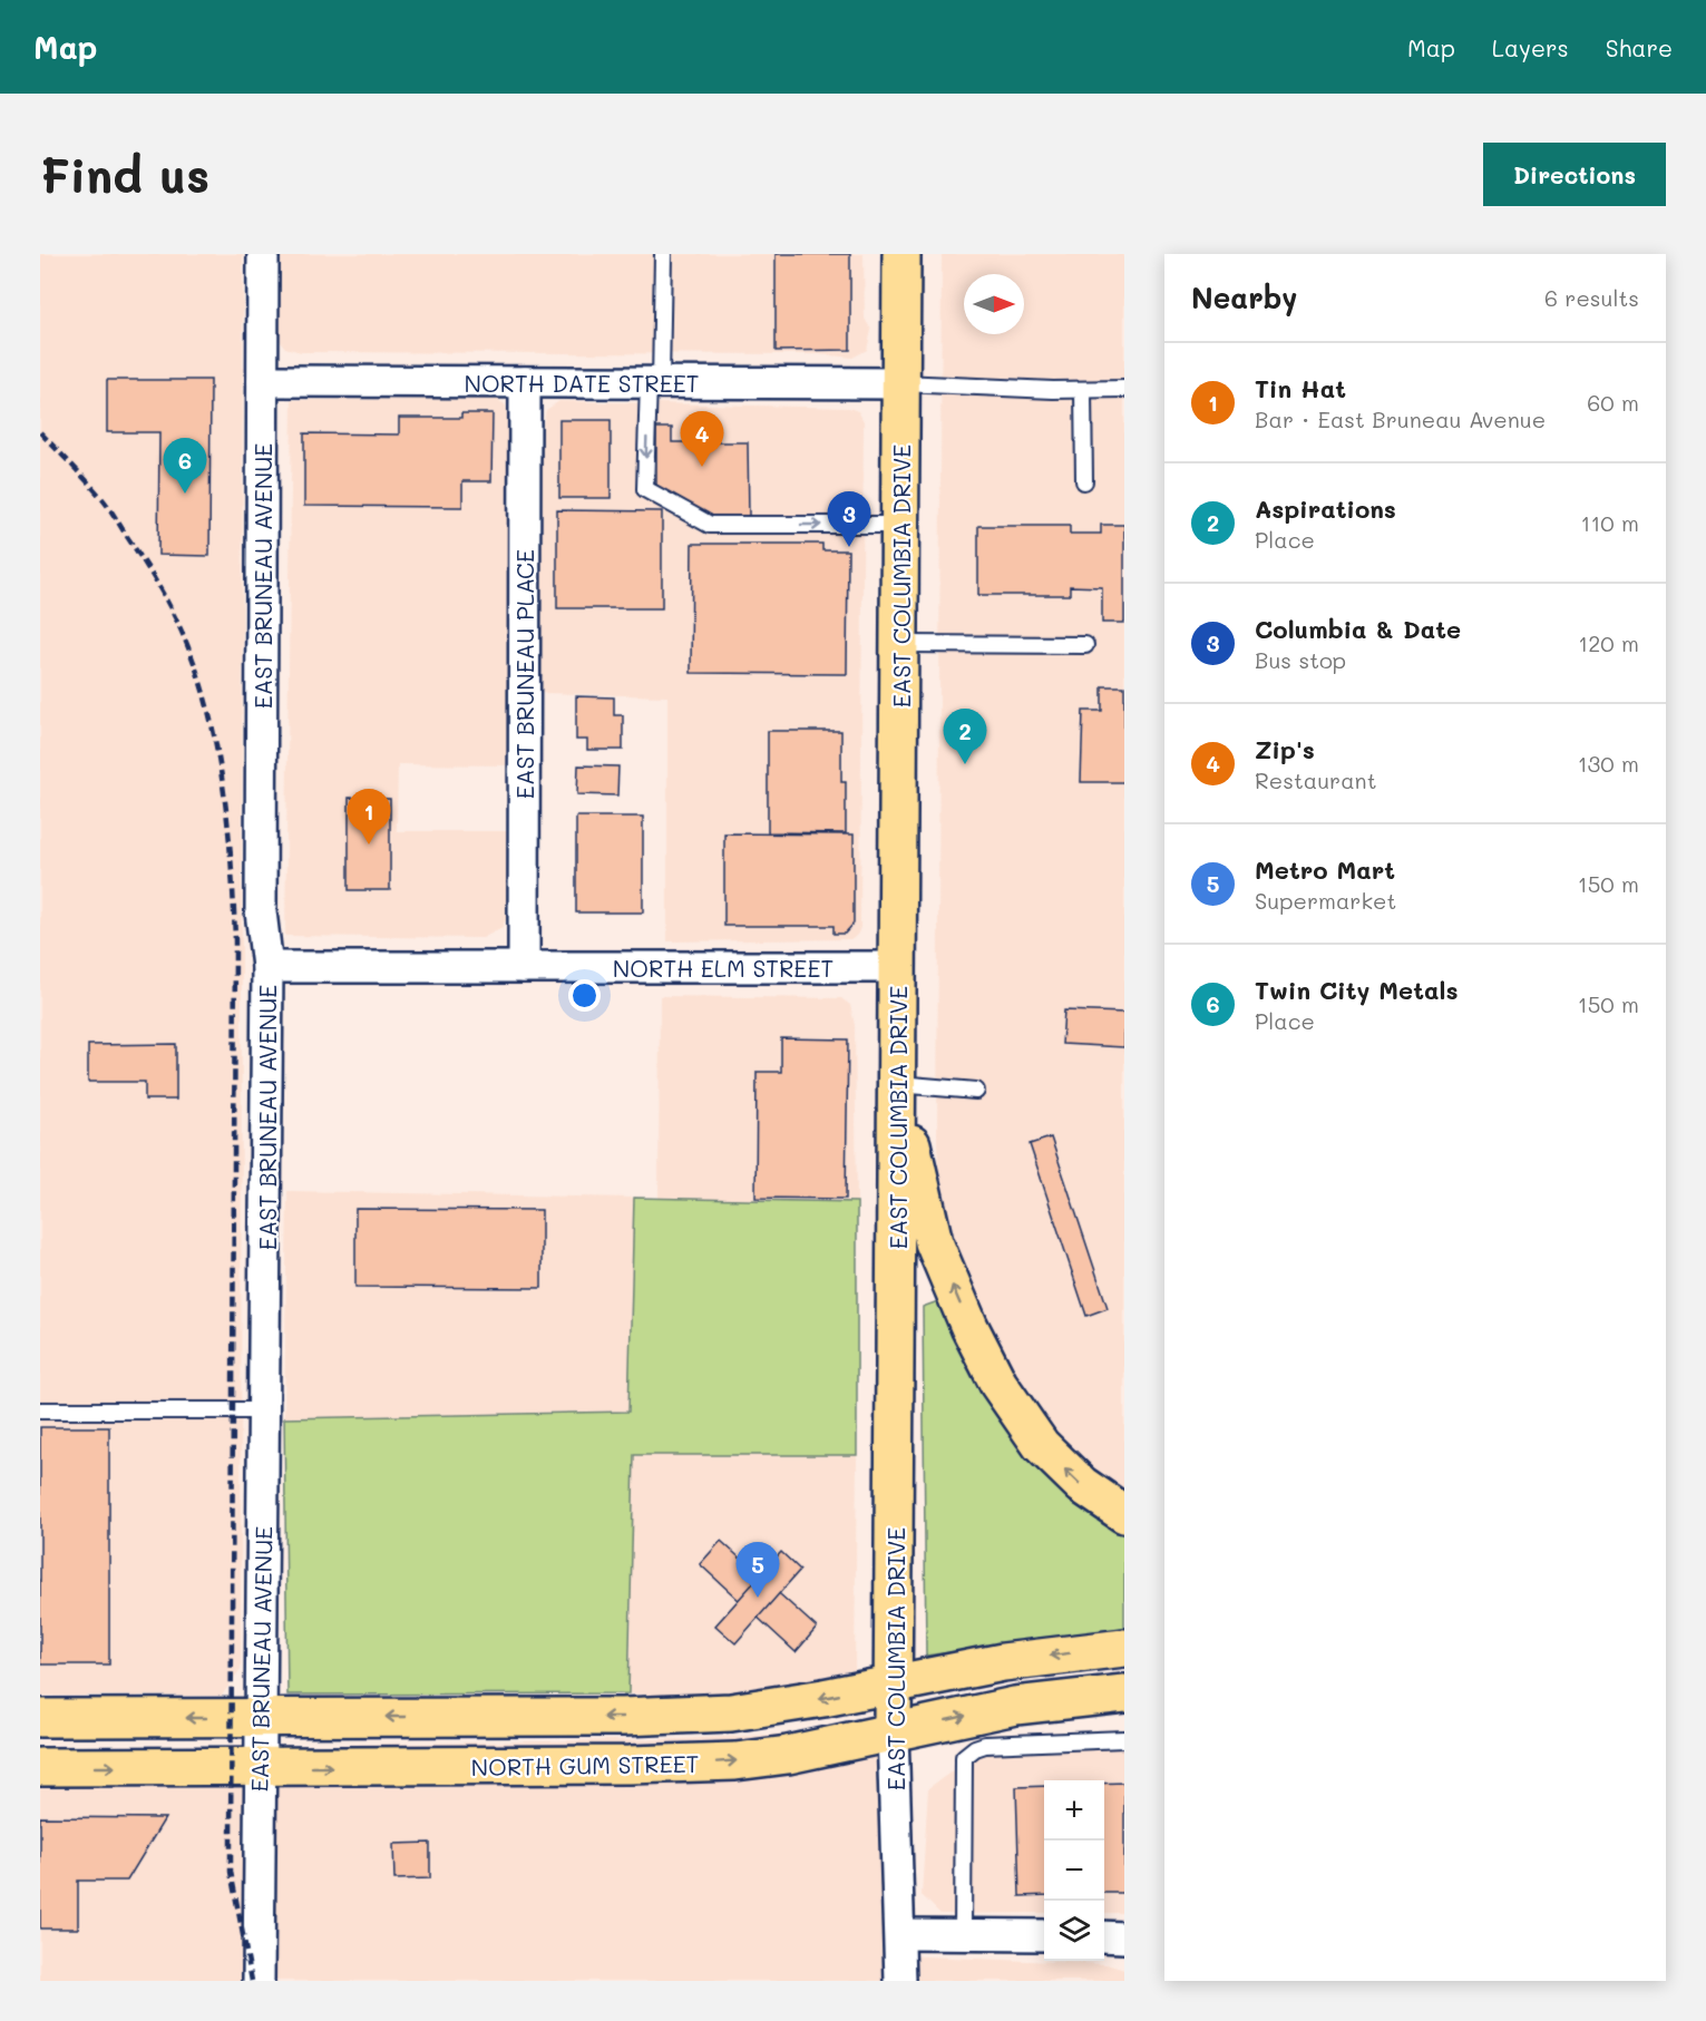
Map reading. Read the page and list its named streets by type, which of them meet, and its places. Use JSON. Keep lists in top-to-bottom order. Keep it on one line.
{"streets":{"main road":["EAST COLUMBIA DRIVE","NORTH GUM STREET"],"street":["NORTH DATE STREET","EAST BRUNEAU AVENUE","EAST BRUNEAU PLACE","NORTH ELM STREET"]},"crossings":[["NORTH DATE STREET","EAST BRUNEAU AVENUE"],["NORTH DATE STREET","EAST COLUMBIA DRIVE"],["NORTH DATE STREET","EAST BRUNEAU PLACE"],["EAST BRUNEAU AVENUE","NORTH ELM STREET"],["EAST BRUNEAU AVENUE","NORTH GUM STREET"],["EAST COLUMBIA DRIVE","NORTH ELM STREET"],["EAST COLUMBIA DRIVE","NORTH GUM STREET"],["EAST BRUNEAU PLACE","NORTH ELM STREET"]],"north":"right","page":{"header":"Map","nav":["Map","Layers","Share"],"buttons":"Directions","title":"Find us","heading":["Nearby","6 results"],"list":[{"mark":"1","name":"Tin Hat","note":"Bar · East Bruneau Avenue","value":"60 m"},{"mark":"2","name":"Aspirations","note":"Place","value":"110 m"},{"mark":"3","name":"Columbia & Date","note":"Bus stop","value":"120 m"},{"mark":"4","name":"Zip's","note":"Restaurant","value":"130 m"},{"mark":"5","name":"Metro Mart","note":"Supermarket","value":"150 m"},{"mark":"6","name":"Twin City Metals","note":"Place","value":"150 m"}],"pins":["4","6","3","2","1","5"],"map_buttons":["+","−"]}}
